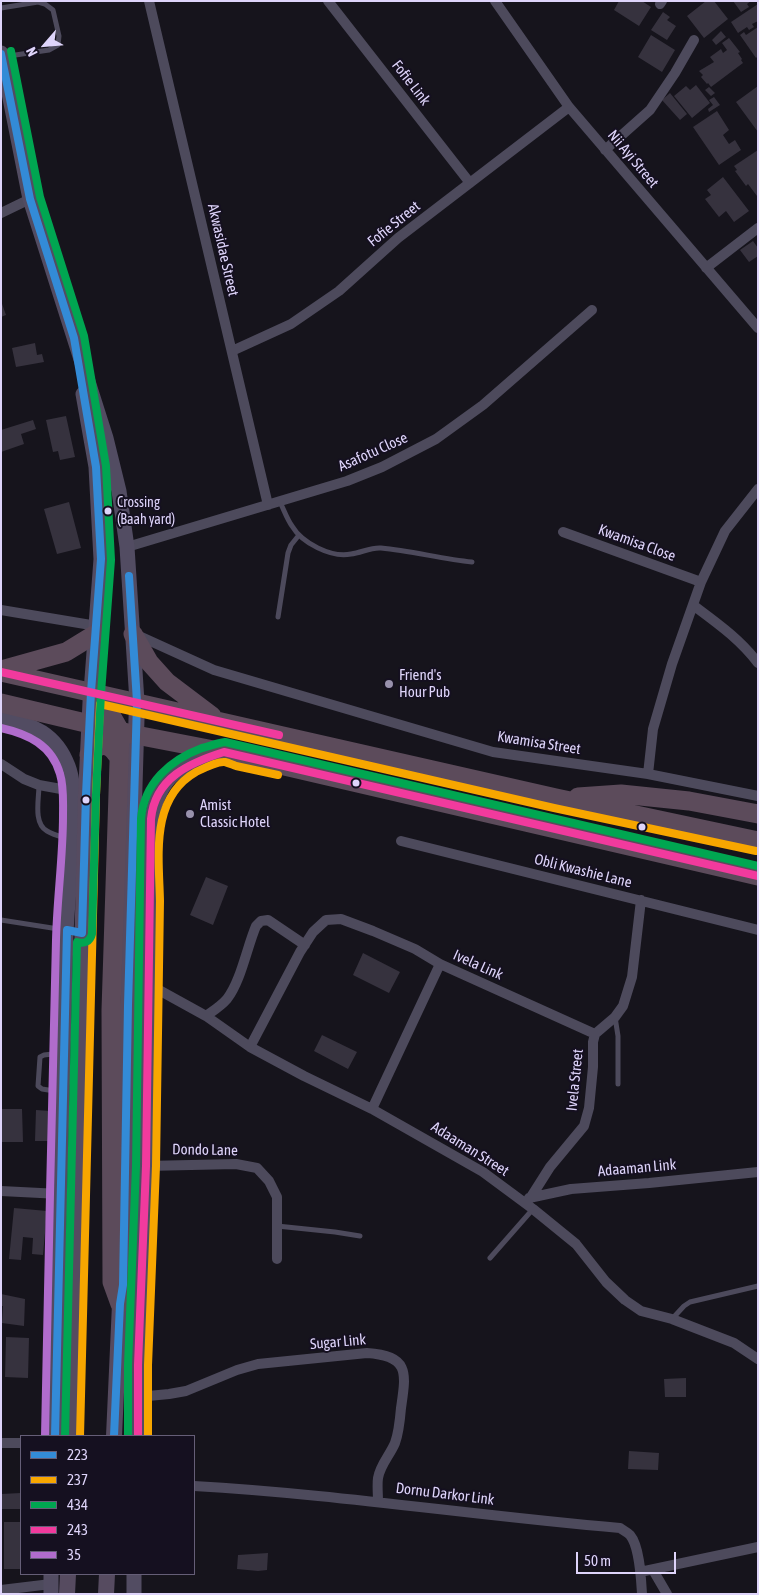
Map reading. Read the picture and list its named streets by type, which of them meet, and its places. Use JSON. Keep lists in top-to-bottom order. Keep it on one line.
{"streets":{"street":["Fofie Link","Nii Ayi Street","Fofie Street","Akwasidae Street","Asafotu Close","Kwamisa Close","Kwamisa Street","Obli Kwashie Lane","Ivela Link","Ivela Street","Adaaman Street","Dondo Lane","Adaaman Link","Sugar Link","Dornu Darkor Link"]},"crossings":[["Fofie Link","Fofie Street"],["Nii Ayi Street","Fofie Street"],["Fofie Street","Akwasidae Street"],["Akwasidae Street","Asafotu Close"],["Obli Kwashie Lane","Ivela Street"],["Ivela Link","Ivela Street"],["Ivela Link","Adaaman Street"],["Ivela Street","Adaaman Street"],["Ivela Street","Adaaman Link"],["Adaaman Street","Adaaman Link"],["Sugar Link","Dornu Darkor Link"]],"places":["Crossing (Baah yard)","Friend's Hour Pub","Amist Classic Hotel"],"lines":["transit line 434","transit line 223","transit line 243","transit line 237","transit line 35"],"legend":["223","237","434","243","35"],"scale_bar":"50 m","north":"bottom left"}
